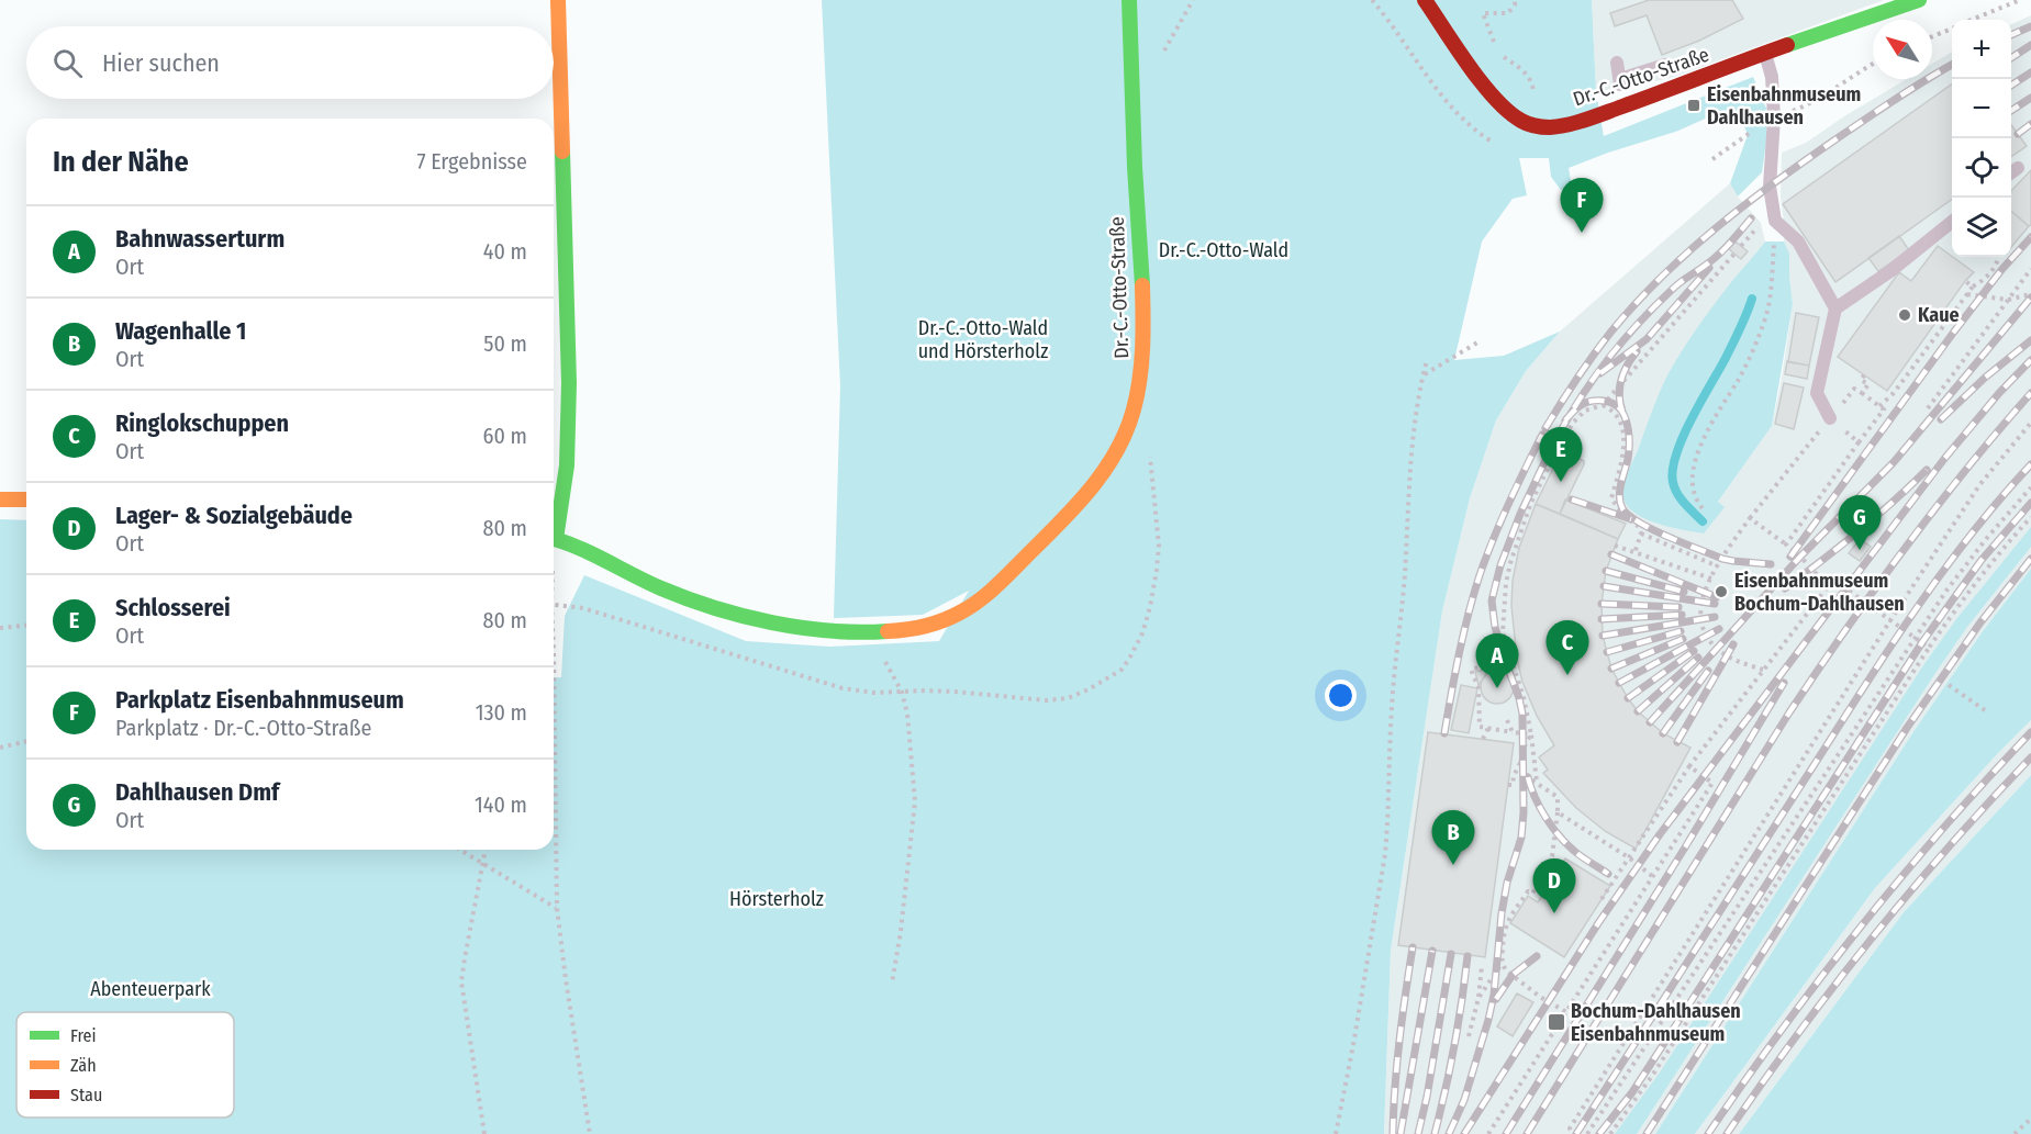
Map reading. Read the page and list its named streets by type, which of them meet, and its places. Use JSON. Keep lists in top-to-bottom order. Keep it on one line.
{"streets":{"street":["Dr.-C.-Otto-Straße"]},"parks":["Dr.-C.-Otto-Wald","Dr.-C.-Otto-Wald und Hörsterholz","Hörsterholz","Abenteuerpark"],"places":{"transit":["Eisenbahnmuseum Dahlhausen","Bochum-Dahlhausen Eisenbahnmuseum"],"other":["Kaue","Eisenbahnmuseum Bochum-Dahlhausen"]},"legend":["Frei","Zäh","Stau"],"north":"top left","page":{"map_buttons":["+","−"],"search":"Hier suchen","heading":["In der Nähe","7 Ergebnisse"],"pins":["F","E","G","C","A","B","D"],"list":[{"mark":"A","name":"Bahnwasserturm","note":"Ort","value":"40 m"},{"mark":"B","name":"Wagenhalle 1","note":"Ort","value":"50 m"},{"mark":"C","name":"Ringlokschuppen","note":"Ort","value":"60 m"},{"mark":"D","name":"Lager- & Sozialgebäude","note":"Ort","value":"80 m"},{"mark":"E","name":"Schlosserei","note":"Ort","value":"80 m"},{"mark":"F","name":"Parkplatz Eisenbahnmuseum","note":"Parkplatz · Dr.-C.-Otto-Straße","value":"130 m"},{"mark":"G","name":"Dahlhausen Dmf","note":"Ort","value":"140 m"}]}}
